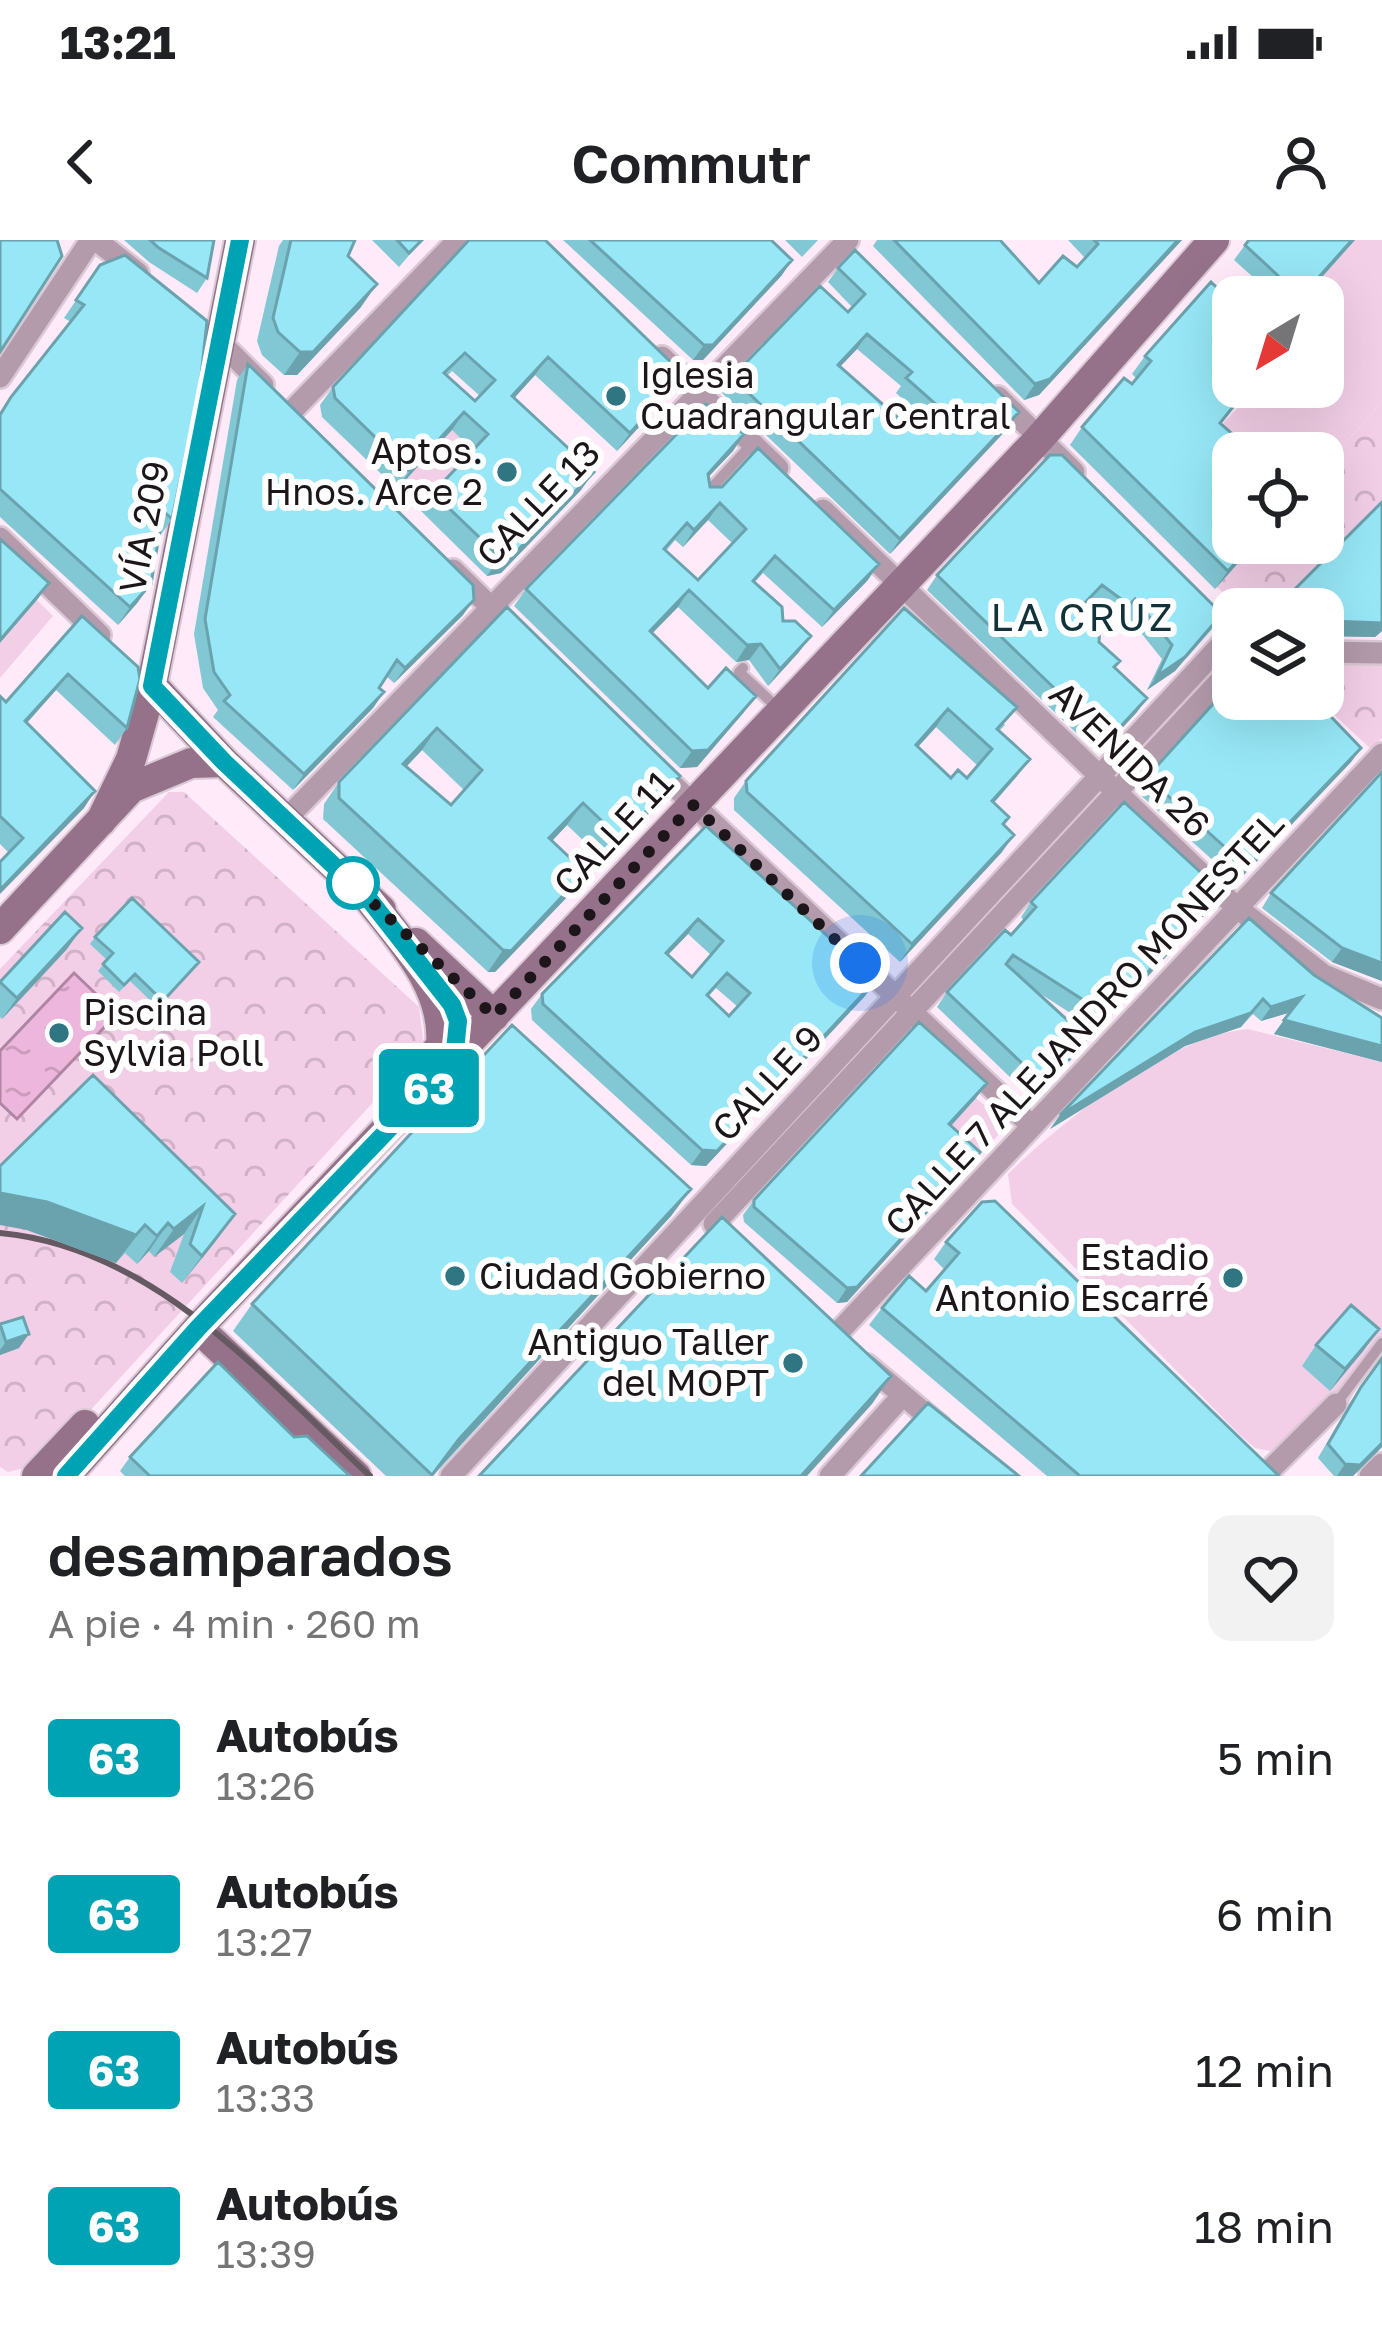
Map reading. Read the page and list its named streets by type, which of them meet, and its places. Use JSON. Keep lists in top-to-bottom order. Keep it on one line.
{"streets":{"main road":["VÍA 209","CALLE 11"],"street":["CALLE 13","AVENIDA 26","CALLE 7 ALEJANDRO MONESTEL","CALLE 9"]},"crossings":[["CALLE 13","AVENIDA 26"],["AVENIDA 26","CALLE 11"],["AVENIDA 26","CALLE 7 ALEJANDRO MONESTEL"],["AVENIDA 26","CALLE 9"]],"districts":["LA CRUZ"],"places":["Iglesia Cuadrangular Central","Aptos. Hnos. Arce 2","Piscina Sylvia Poll","Ciudad Gobierno","Estadio Antonio Escarré","Antiguo Taller del MOPT"],"lines":["bus line 63"],"north":"bottom left","page":{"status":"13:21","header":"Commutr","on_map":"63","heading":["desamparados","A pie · 4 min · 260 m"],"list":[{"mark":"63","name":"Autobús","note":"13:26","value":"5 min"},{"mark":"63","name":"Autobús","note":"13:27","value":"6 min"},{"mark":"63","name":"Autobús","note":"13:33","value":"12 min"},{"mark":"63","name":"Autobús","note":"13:39","value":"18 min"}]}}
